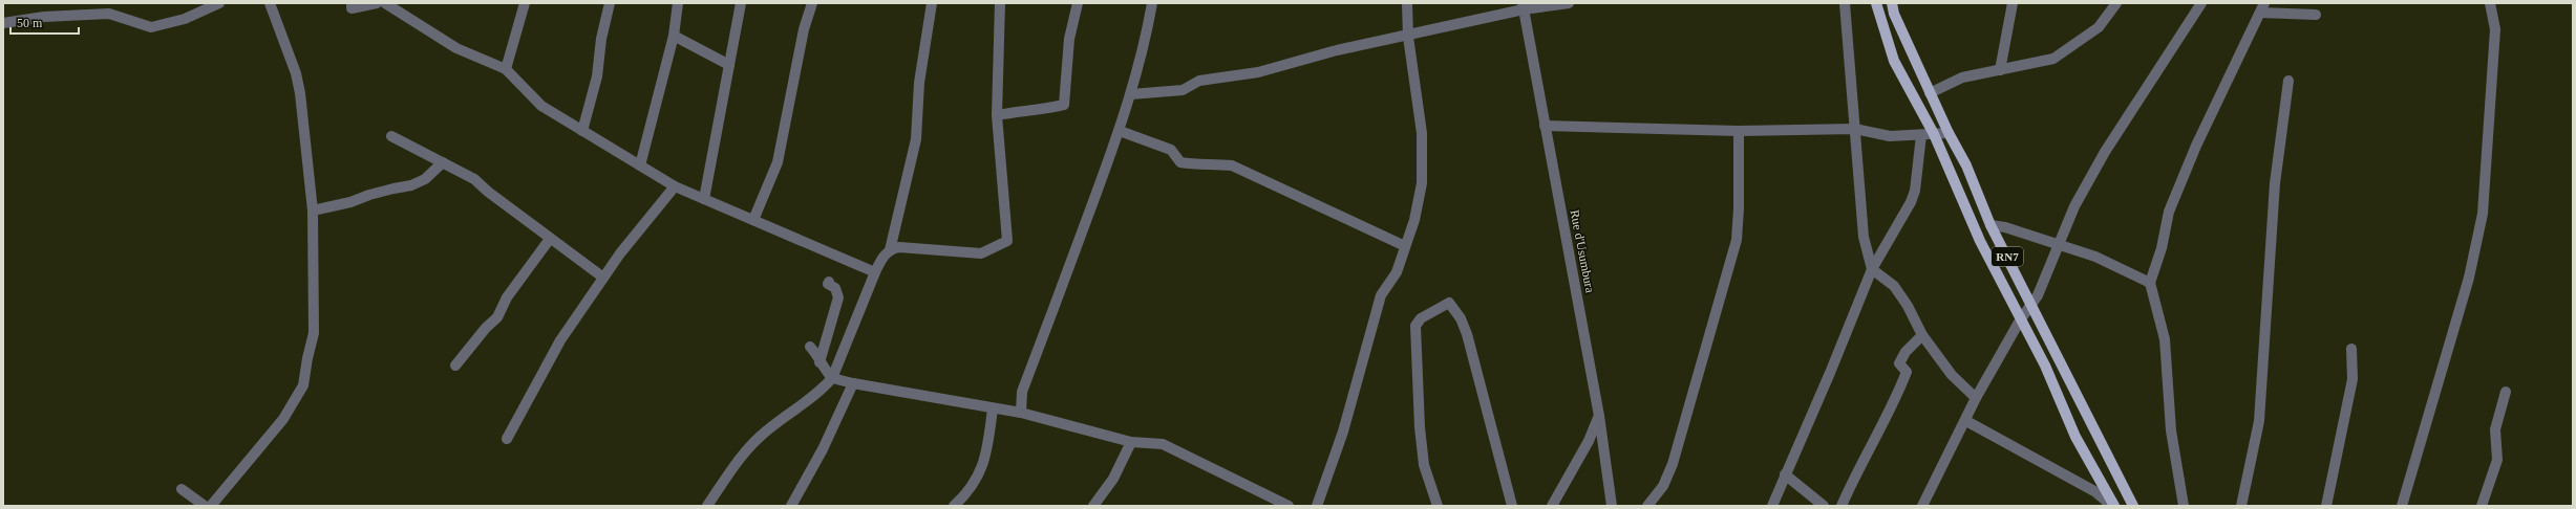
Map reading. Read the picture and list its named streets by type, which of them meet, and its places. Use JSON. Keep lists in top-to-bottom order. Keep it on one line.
{"streets":{"main road":["RN7"],"street":["Rue d'Usumbura"]},"scale_bar":"50 m"}
